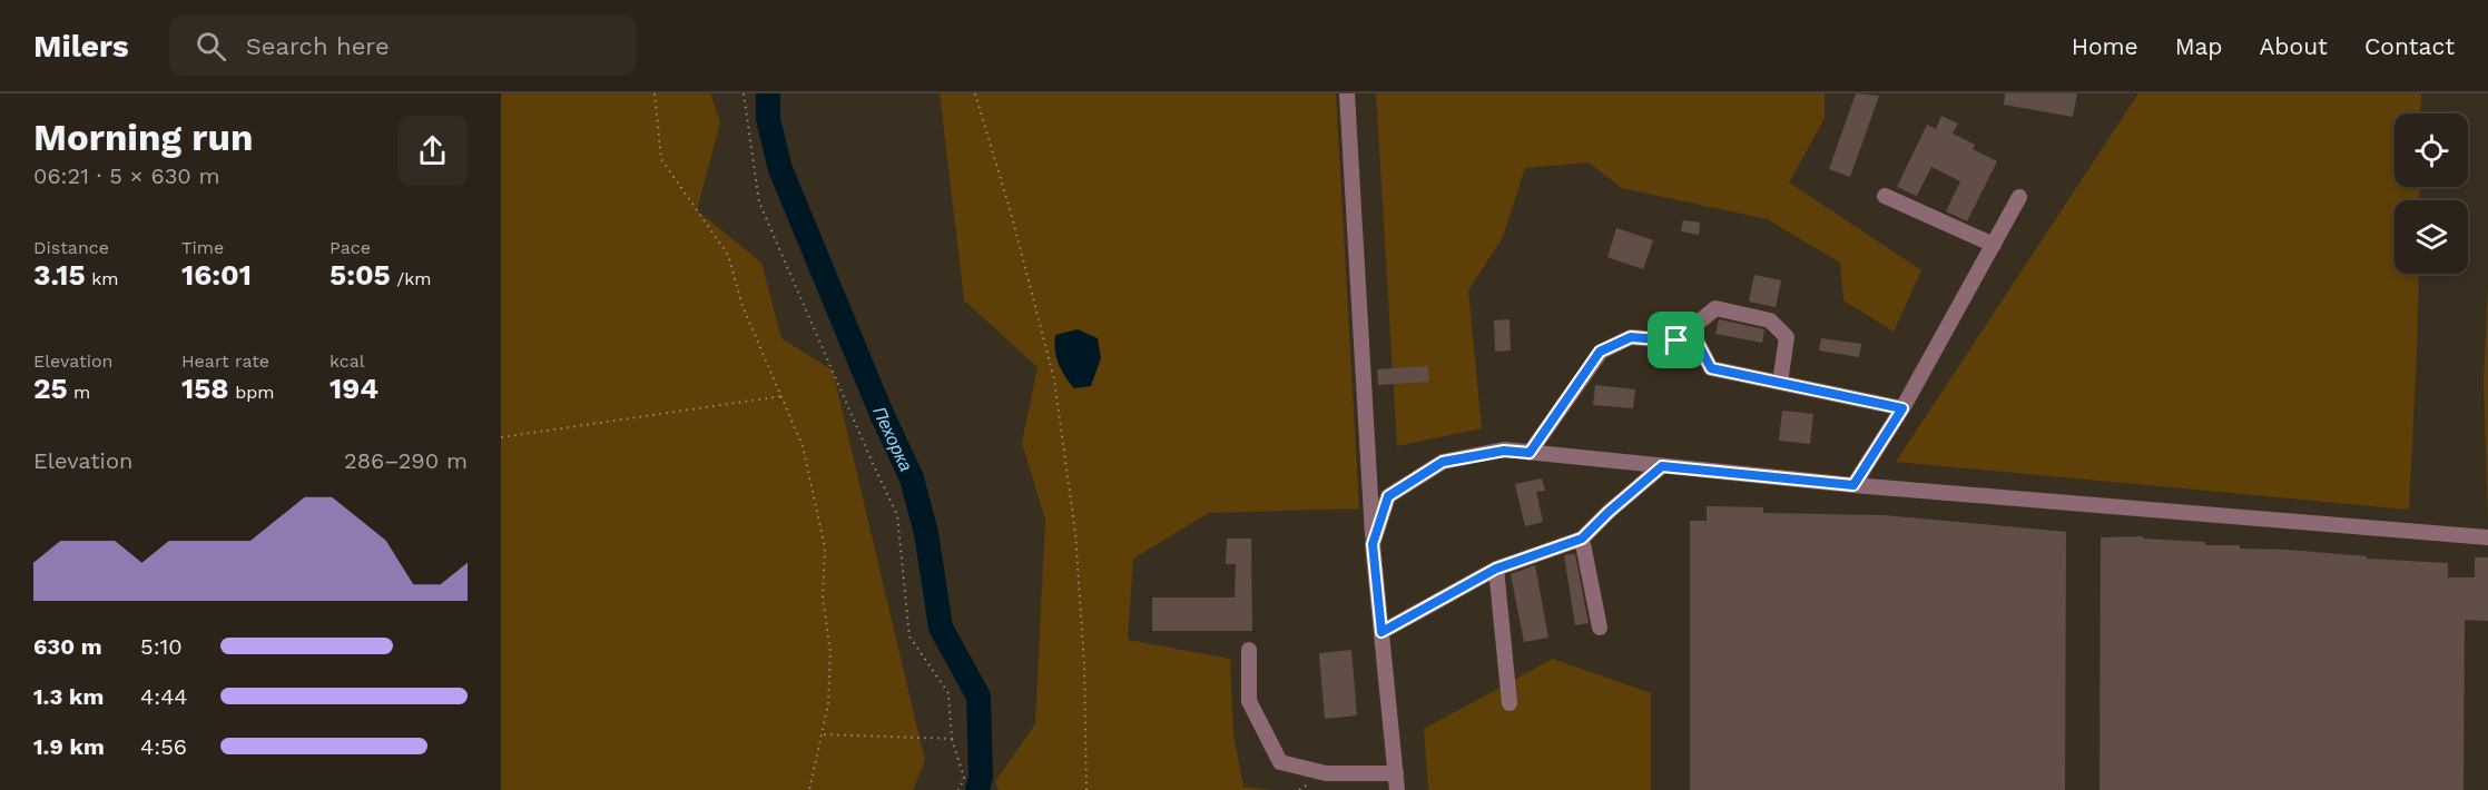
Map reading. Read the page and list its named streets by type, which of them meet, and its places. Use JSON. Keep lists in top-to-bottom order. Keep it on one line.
{"water":["Пехорка"],"page":{"header":"Milers","search":"Search here","nav":["Home","Map","About","Contact"],"heading":["Morning run","06:21 · 5 × 630 m"],"stats":[["Distance","3.15 km"],["Time","16:01"],["Pace","5:05 /km"],["Elevation","25 m"],["Heart rate","158 bpm"],["kcal","194"]],"chart":["Elevation","286–290 m"],"list":[{"name":"630 m","note":"5:10"},{"name":"1.3 km","note":"4:44"},{"name":"1.9 km","note":"4:56"}]}}
